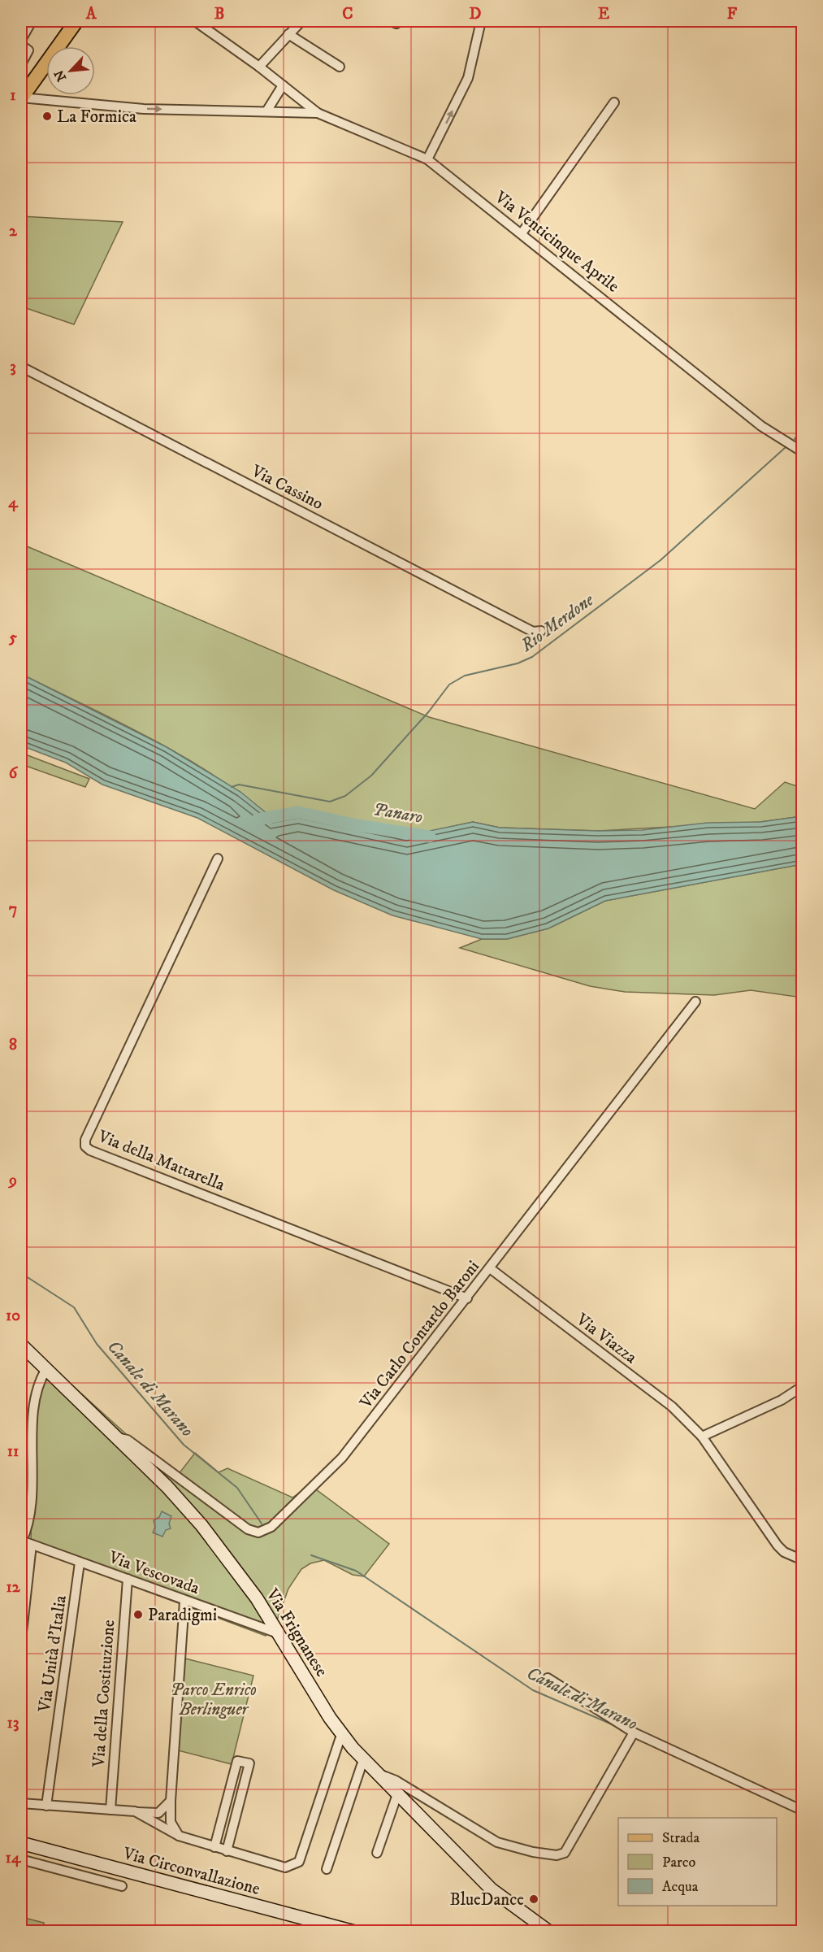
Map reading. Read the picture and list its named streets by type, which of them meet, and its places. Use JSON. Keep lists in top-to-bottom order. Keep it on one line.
{"streets":{"main road":["Via Frignanese","Via Circonvallazione"],"street":["Via Venticinque Aprile","Via Cassino","Via della Mattarella","Via Carlo Contardo Baroni","Via Viazza","Via Vescovada","Via Unità d'Italia","Via della Costituzione"]},"crossings":[["Via della Mattarella","Via Carlo Contardo Baroni"],["Via Carlo Contardo Baroni","Via Viazza"],["Via Carlo Contardo Baroni","Via Frignanese"],["Via Vescovada","Via Frignanese"],["Via Vescovada","Via Unità d'Italia"],["Via Vescovada","Via della Costituzione"]],"water":["Rio Merdone","Panaro","Canale di Marano"],"parks":["Parco Enrico Berlinguer"],"places":["La Formica","Paradigmi","BlueDance"],"legend":["Strada","Parco","Acqua"],"north":"bottom left","grid":{"columns":["A","B","C","D","E","F"],"rows":["1","2","3","4","5","6","7","8","9","10","11","12","13","14"]}}
